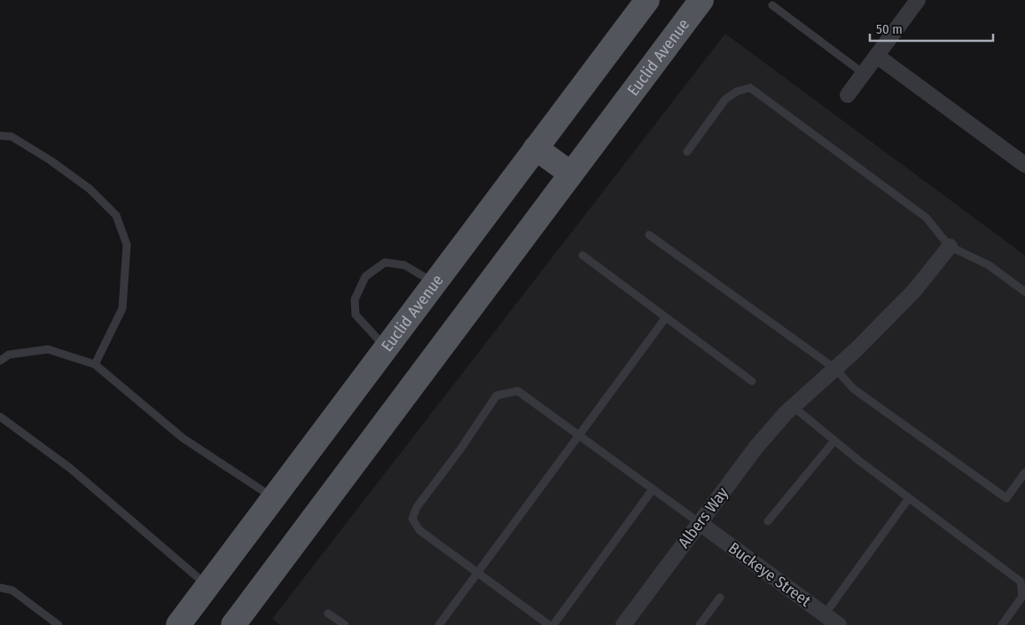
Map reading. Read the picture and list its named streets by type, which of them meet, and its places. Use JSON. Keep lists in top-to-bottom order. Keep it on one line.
{"streets":{"main road":["Euclid Avenue"],"street":["Albers Way","Buckeye Street"]},"crossings":[["Albers Way","Buckeye Street"]],"scale_bar":"50 m"}
